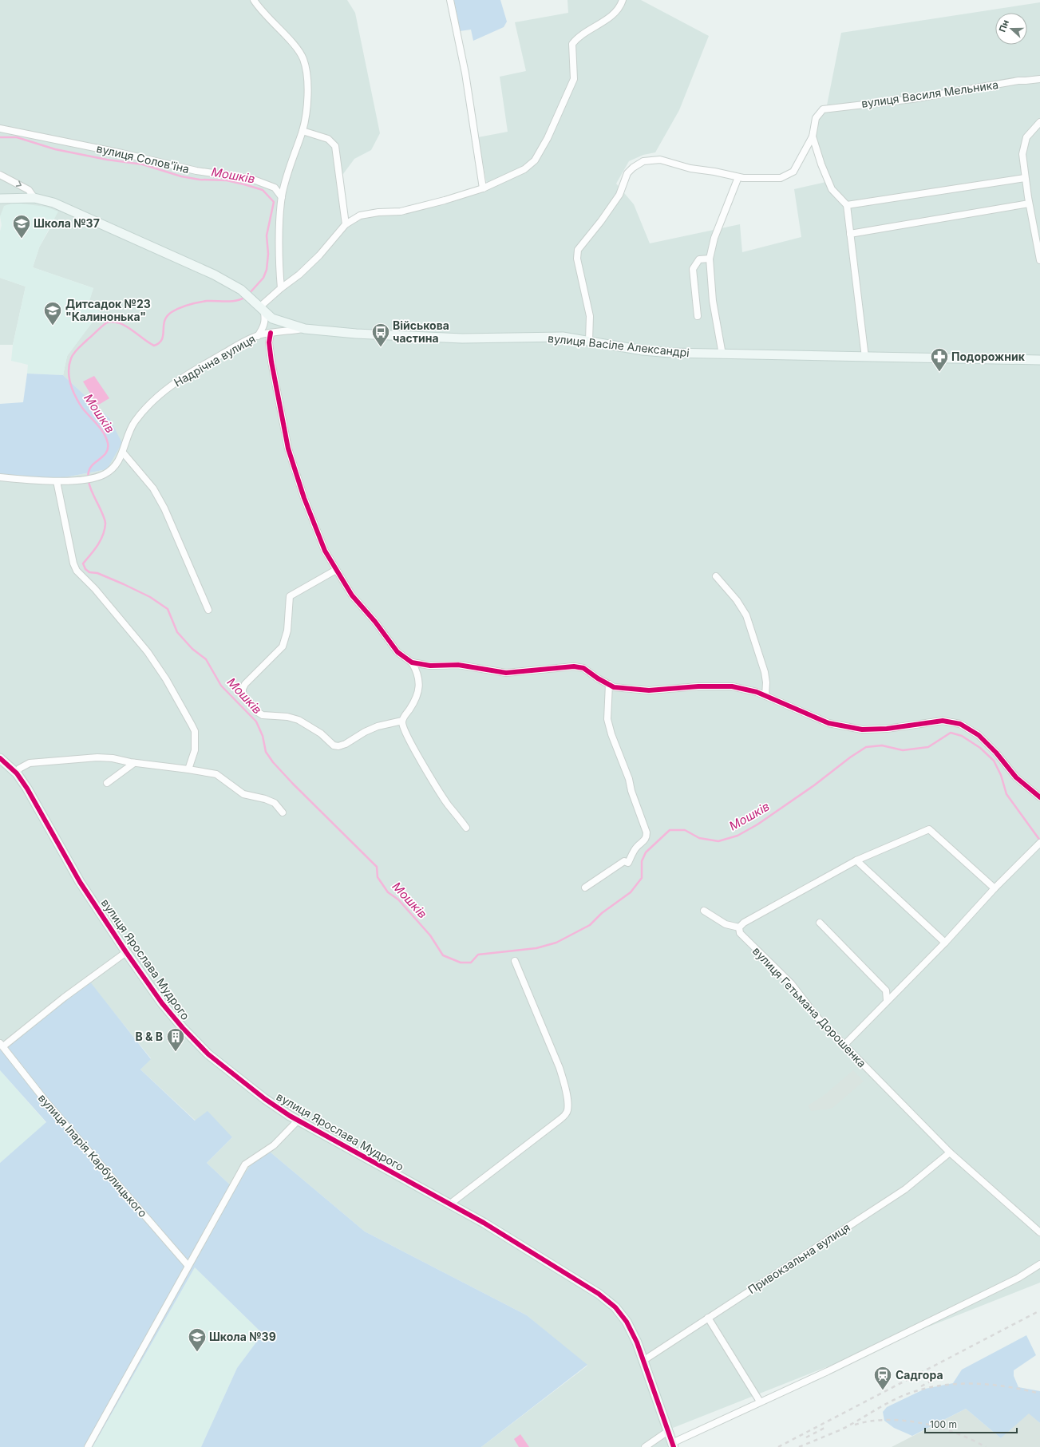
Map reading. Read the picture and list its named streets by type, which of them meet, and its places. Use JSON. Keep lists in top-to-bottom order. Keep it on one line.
{"streets":{"main road":["вулиця Васіле Александрі","вулиця Ярослава Мудрого"],"street":["вулиця Василя Мельника","вулиця Солов'їна","Надрічна вулиця","вулиця Гетьмана Дорошенка","вулиця Іларія Карбулицького","Привокзальна вулиця"]},"crossings":[["вулиця Васіле Александрі","Надрічна вулиця"],["вулиця Ярослава Мудрого","Привокзальна вулиця"],["вулиця Гетьмана Дорошенка","Привокзальна вулиця"]],"water":["Мошків"],"places":{"school or university":["Школа №37","Дитсадок №23 \"Калинонька\"","Школа №39"],"bus stop":["Військова частина"],"pharmacy":["Подорожник"],"building":["B & B"],"station":["Садгора"]},"scale_bar":"100 m","north":"left"}
